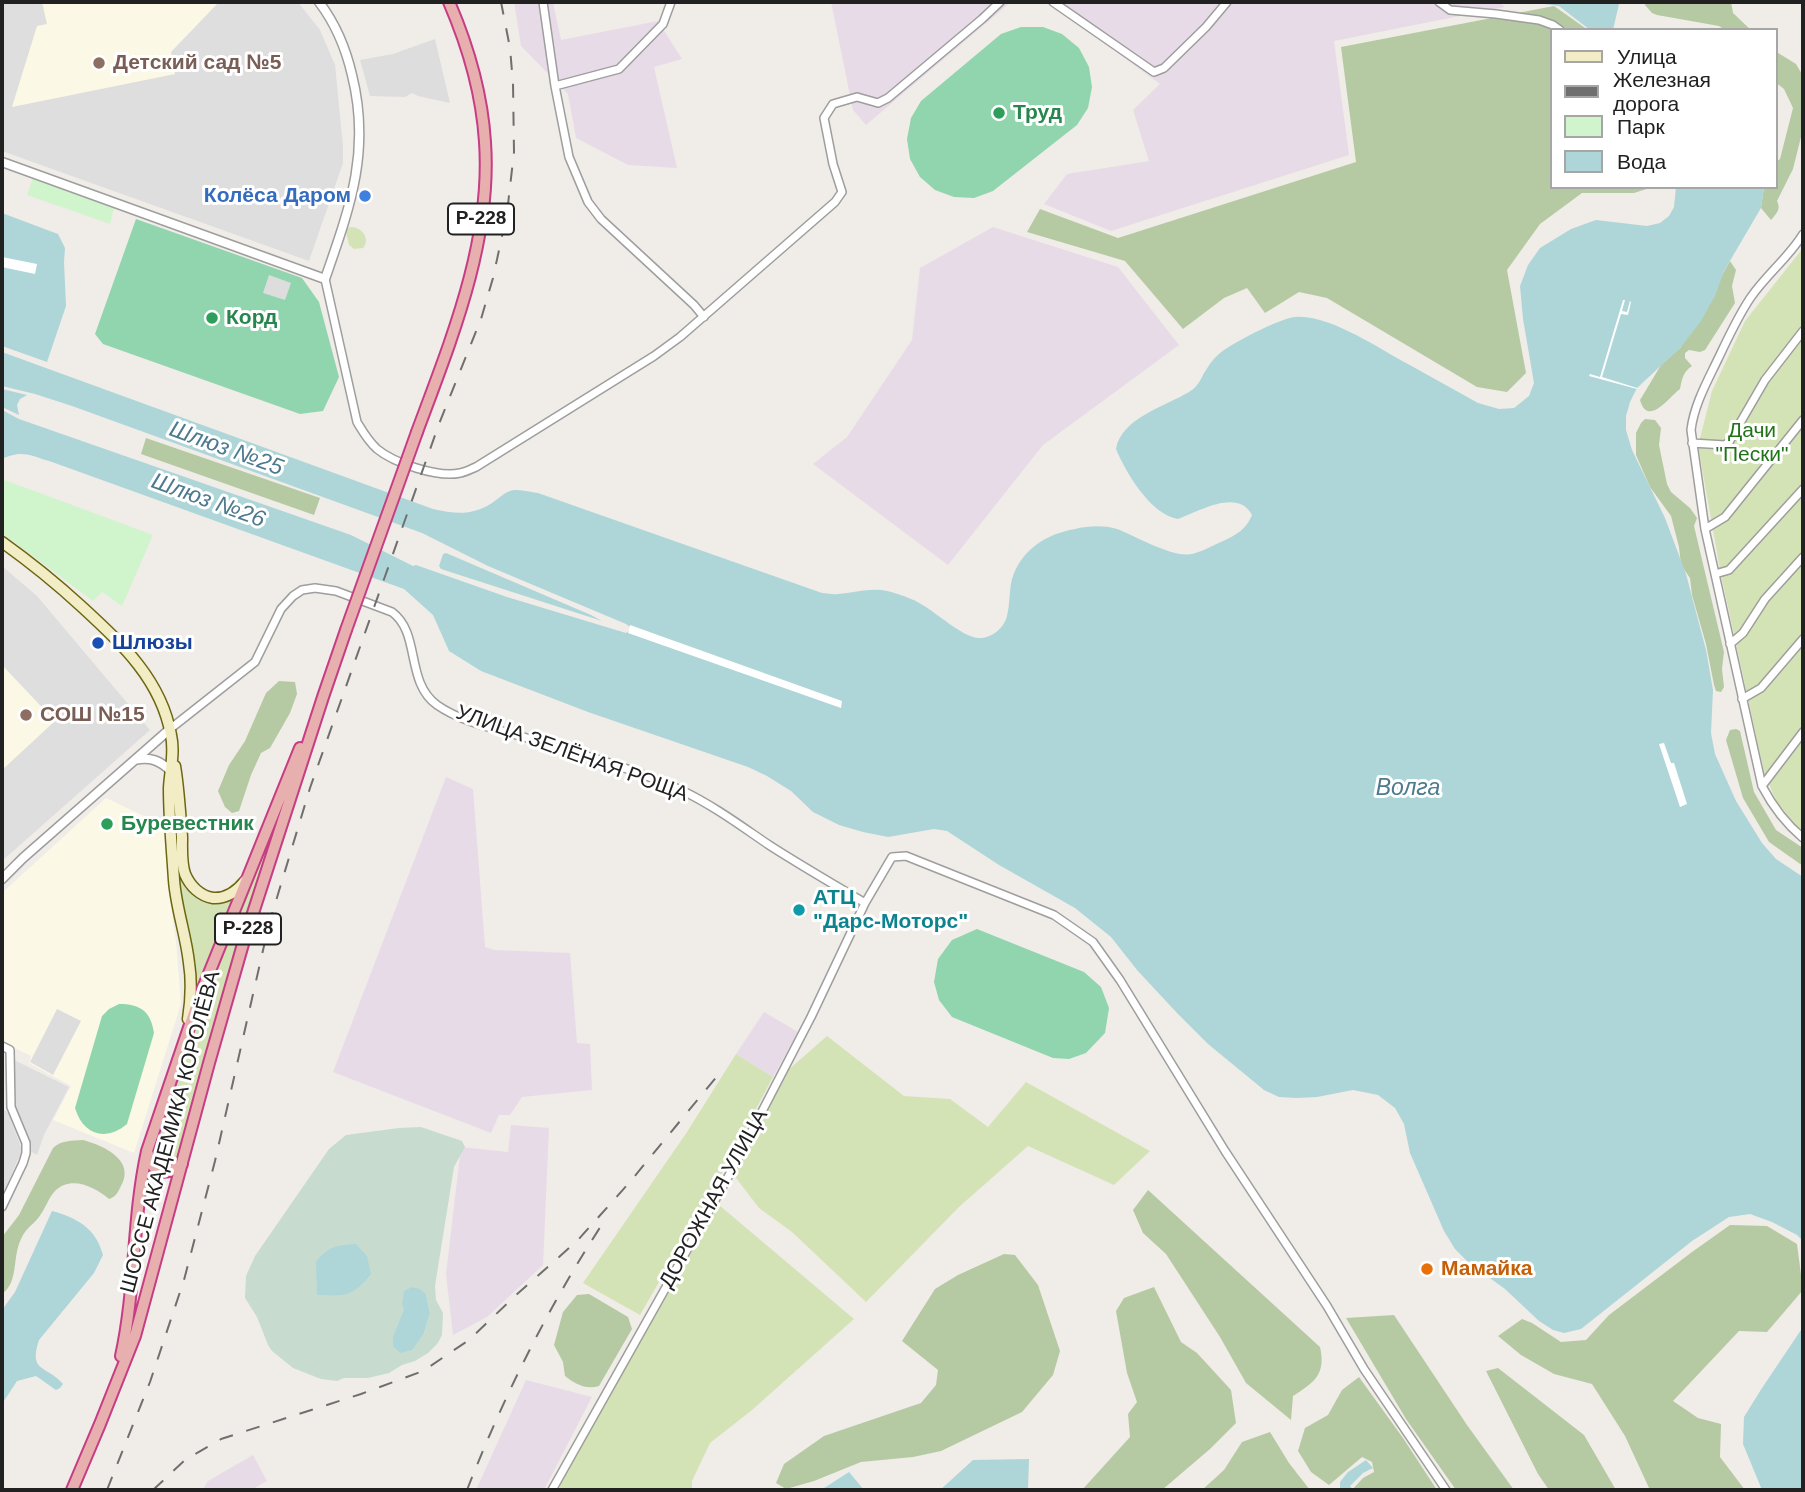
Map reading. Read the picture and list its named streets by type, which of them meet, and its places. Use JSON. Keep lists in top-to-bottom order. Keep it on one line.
{"streets":{"highway":["Р-228","ШОССЕ АКАДЕМИКА КОРОЛЁВА"],"street":["УЛИЦА ЗЕЛЁНАЯ РОЩА","ДОРОЖНАЯ УЛИЦА"]},"crossings":[["Р-228","ШОССЕ АКАДЕМИКА КОРОЛЁВА"],["УЛИЦА ЗЕЛЁНАЯ РОЩА","ДОРОЖНАЯ УЛИЦА"]],"water":["Шлюз №25","Шлюз №26","Волга"],"parks":["Дачи \"Пески\""],"places":["Детский сад №5","Труд","Колёса Даром","Корд","Шлюзы","СОШ №15","Буревестник","АТЦ \"Дарс-Моторс\"","Мамайка"],"legend":["Улица","Железная дорога","Парк","Вода"]}
